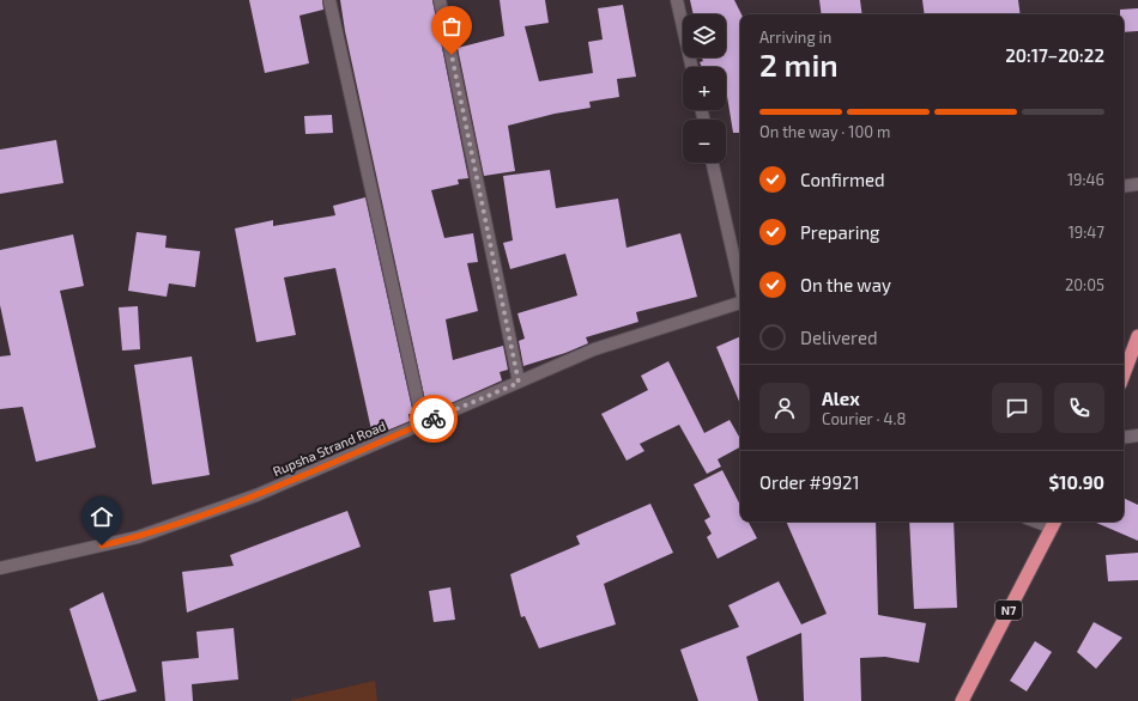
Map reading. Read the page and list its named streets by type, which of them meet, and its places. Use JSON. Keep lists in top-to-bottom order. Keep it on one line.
{"streets":{"highway":["N7"],"street":["Rupsha Strand Road"]},"page":{"map_buttons":["+","−"],"heading":["2 min","Arriving in","20:17–20:22"],"panel":["Alex","Courier · 4.8","Order #9921","$10.90"],"bar":"On the way · 100 m","list":[["Confirmed","19:46"],["Preparing","19:47"],["On the way","20:05"],"Delivered"]}}
